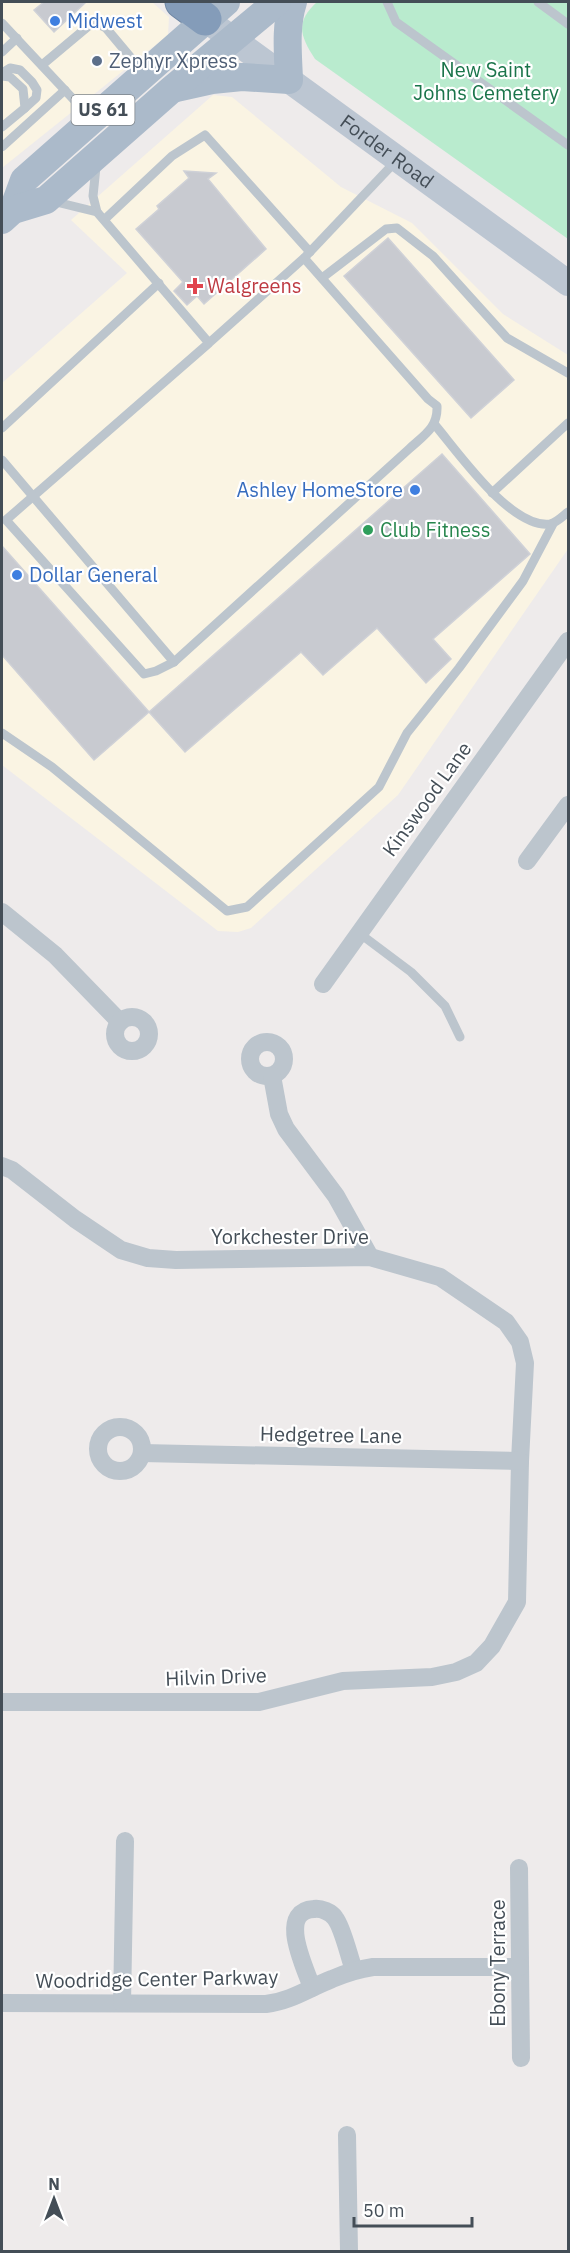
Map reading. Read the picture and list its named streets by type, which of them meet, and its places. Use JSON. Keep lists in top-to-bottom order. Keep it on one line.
{"streets":{"main road":["US 61","Forder Road"],"street":["Kinswood Lane","Yorkchester Drive","Hedgetree Lane","Hilvin Drive","Ebony Terrace","Woodridge Center Parkway"]},"crossings":[["US 61","Forder Road"],["Yorkchester Drive","Hedgetree Lane"],["Yorkchester Drive","Hilvin Drive"],["Ebony Terrace","Woodridge Center Parkway"]],"parks":["New Saint Johns Cemetery"],"places":{"other":["Midwest","Zephyr Xpress","Ashley HomeStore","Club Fitness","Dollar General"],"health":["Walgreens"]},"scale_bar":"50 m","north":"top"}
